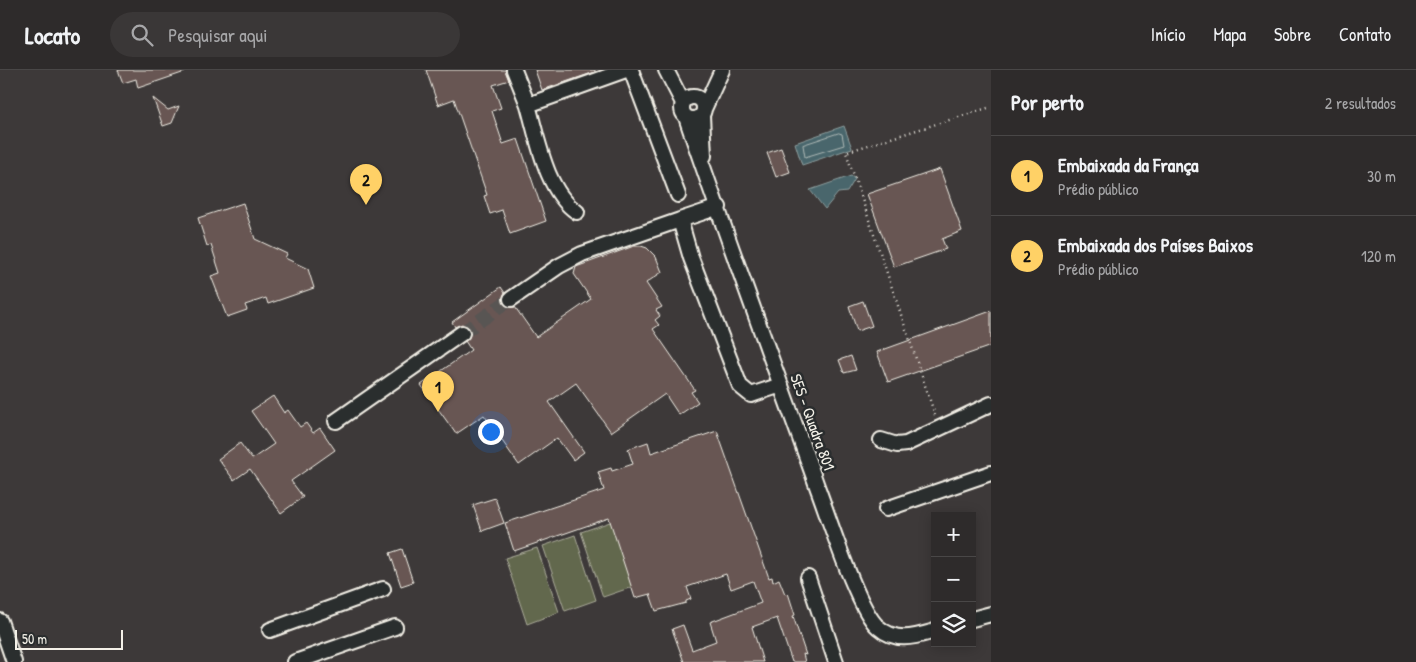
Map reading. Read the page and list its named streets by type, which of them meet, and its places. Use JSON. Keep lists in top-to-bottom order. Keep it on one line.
{"streets":{"street":["SES - Quadra 801"]},"scale_bar":"50 m","page":{"header":"Locato","search":"Pesquisar aqui","nav":["Início","Mapa","Sobre","Contato"],"heading":["Por perto","2 resultados"],"list":[{"mark":"1","name":"Embaixada da França","note":"Prédio público","value":"30 m"},{"mark":"2","name":"Embaixada dos Países Baixos","note":"Prédio público","value":"120 m"}],"pins":["2","1"],"map_buttons":["+","−"],"scale":"50 m"}}
